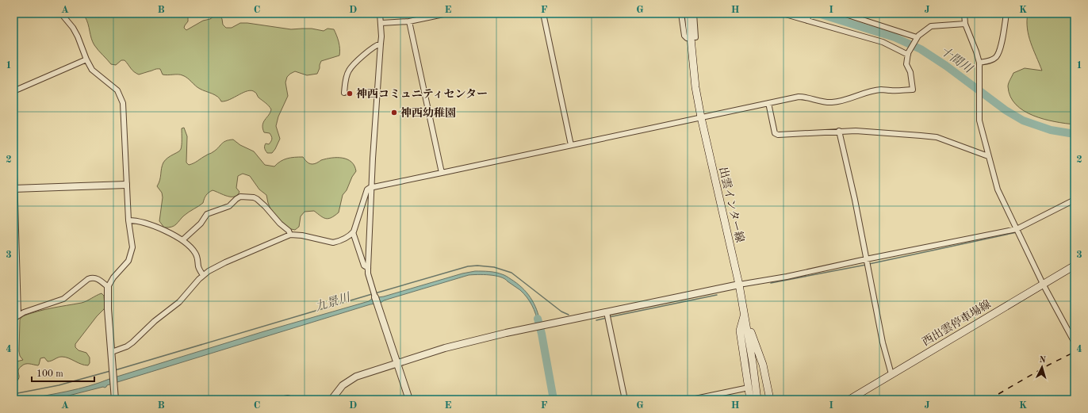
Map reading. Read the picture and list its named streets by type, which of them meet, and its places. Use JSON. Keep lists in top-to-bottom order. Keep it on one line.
{"streets":{"main road":["出雲インター線","西出雲停車場線"]},"water":["十間川","九景川"],"places":["神西コミュニティセンター","神西幼稚園"],"scale_bar":"100 m","north":"top","grid":{"columns":["A","B","C","D","E","F","G","H","I","J","K"],"rows":["1","2","3","4"]}}
